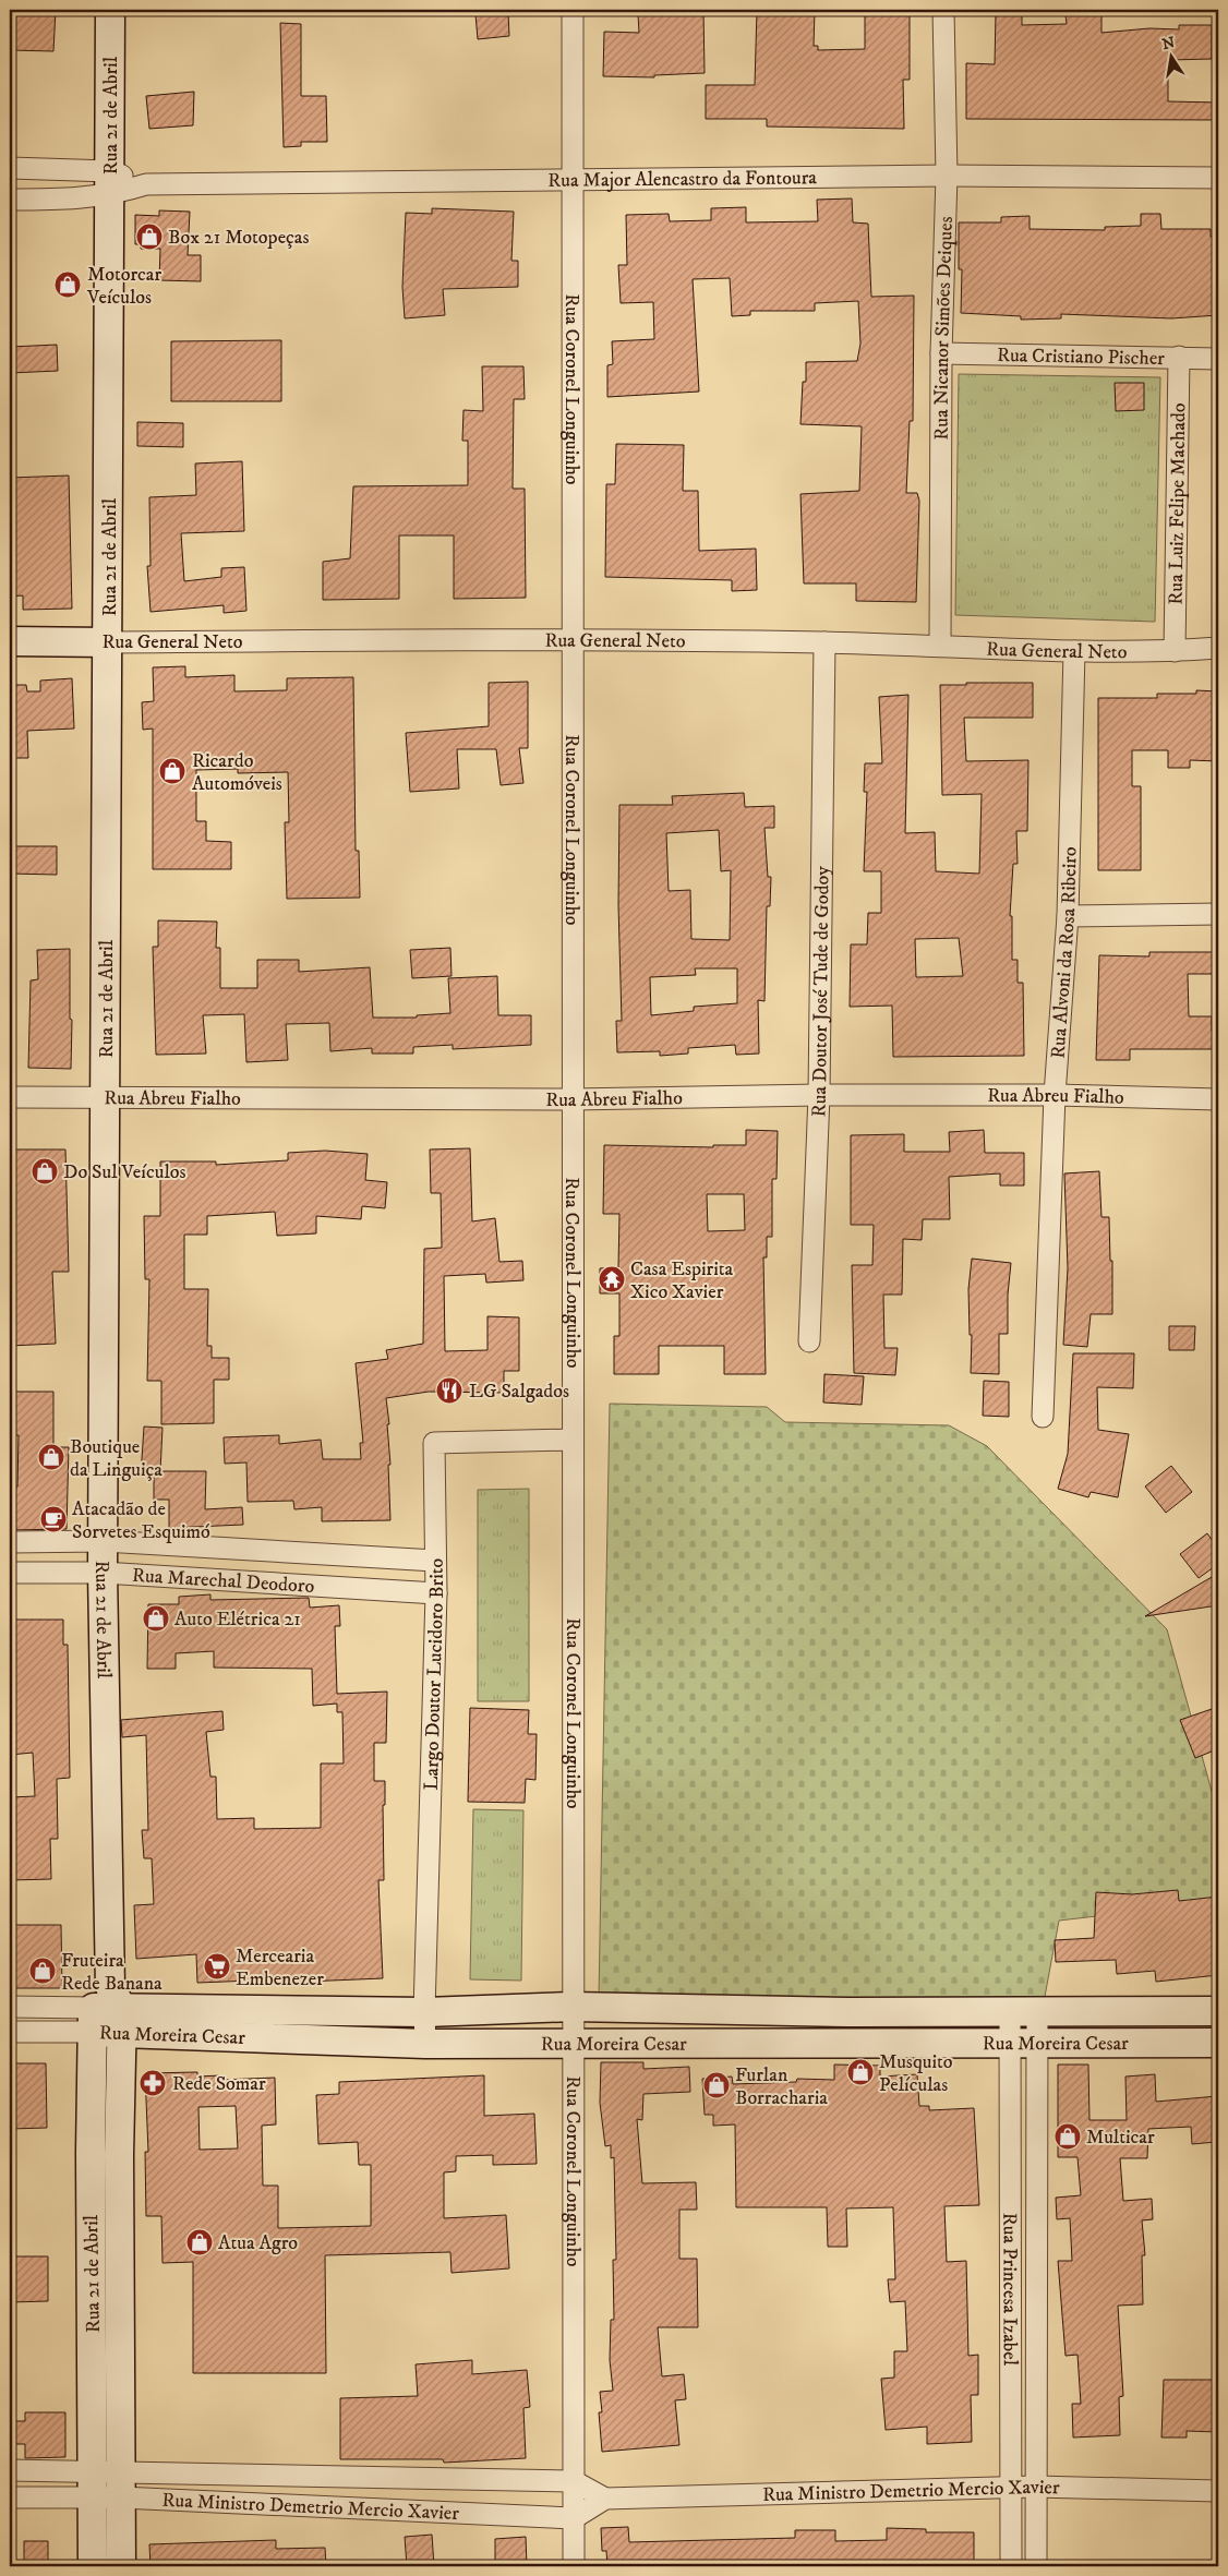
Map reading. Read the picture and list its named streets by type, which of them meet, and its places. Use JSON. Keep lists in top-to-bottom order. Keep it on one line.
{"streets":{"street":["Rua 21 de Abril","Rua Major Alencastro da Fontoura","Rua Nicanor Simões Deiques","Rua Cristiano Pischer","Rua Coronel Longuinho","Rua Luiz Felipe Machado","Rua General Neto","Rua Alvoni da Rosa Ribeiro","Rua Doutor José Tude de Godoy","Rua Abreu Fialho","Rua Marechal Deodoro","Largo Doutor Lucidoro Brito","Rua Moreira Cesar","Rua Princesa Izabel","Rua Ministro Demetrio Mercio Xavier"]},"crossings":[["Rua 21 de Abril","Rua Major Alencastro da Fontoura"],["Rua 21 de Abril","Rua General Neto"],["Rua 21 de Abril","Rua Abreu Fialho"],["Rua 21 de Abril","Rua Marechal Deodoro"],["Rua 21 de Abril","Rua Moreira Cesar"],["Rua 21 de Abril","Rua Ministro Demetrio Mercio Xavier"],["Rua Major Alencastro da Fontoura","Rua Nicanor Simões Deiques"],["Rua Major Alencastro da Fontoura","Rua Coronel Longuinho"],["Rua Nicanor Simões Deiques","Rua Cristiano Pischer"],["Rua Nicanor Simões Deiques","Rua General Neto"],["Rua Cristiano Pischer","Rua Luiz Felipe Machado"],["Rua Coronel Longuinho","Rua General Neto"],["Rua Coronel Longuinho","Rua Abreu Fialho"],["Rua Coronel Longuinho","Largo Doutor Lucidoro Brito"],["Rua Coronel Longuinho","Rua Moreira Cesar"],["Rua Coronel Longuinho","Rua Ministro Demetrio Mercio Xavier"],["Rua Luiz Felipe Machado","Rua General Neto"],["Rua General Neto","Rua Alvoni da Rosa Ribeiro"],["Rua General Neto","Rua Doutor José Tude de Godoy"],["Rua Alvoni da Rosa Ribeiro","Rua Abreu Fialho"],["Rua Doutor José Tude de Godoy","Rua Abreu Fialho"],["Rua Marechal Deodoro","Largo Doutor Lucidoro Brito"],["Largo Doutor Lucidoro Brito","Rua Moreira Cesar"],["Rua Moreira Cesar","Rua Princesa Izabel"],["Rua Princesa Izabel","Rua Ministro Demetrio Mercio Xavier"]],"places":{"shop":["Box 21 Motopeças","Motorcar Veículos","Ricardo Automóveis","Do Sul Veículos","Boutique da Linguiça","Auto Elétrica 21","Fruteira Rede Banana","Musquito Películas","Furlan Borracharia","Multicar","Atua Agro"],"temple":["Casa Espirita Xico Xavier"],"restaurant":["LG Salgados"],"cafe":["Atacadão de Sorvetes Esquimó"],"supermarket":["Mercearia Embenezer"],"pharmacy":["Rede Somar"]},"north":"top"}
